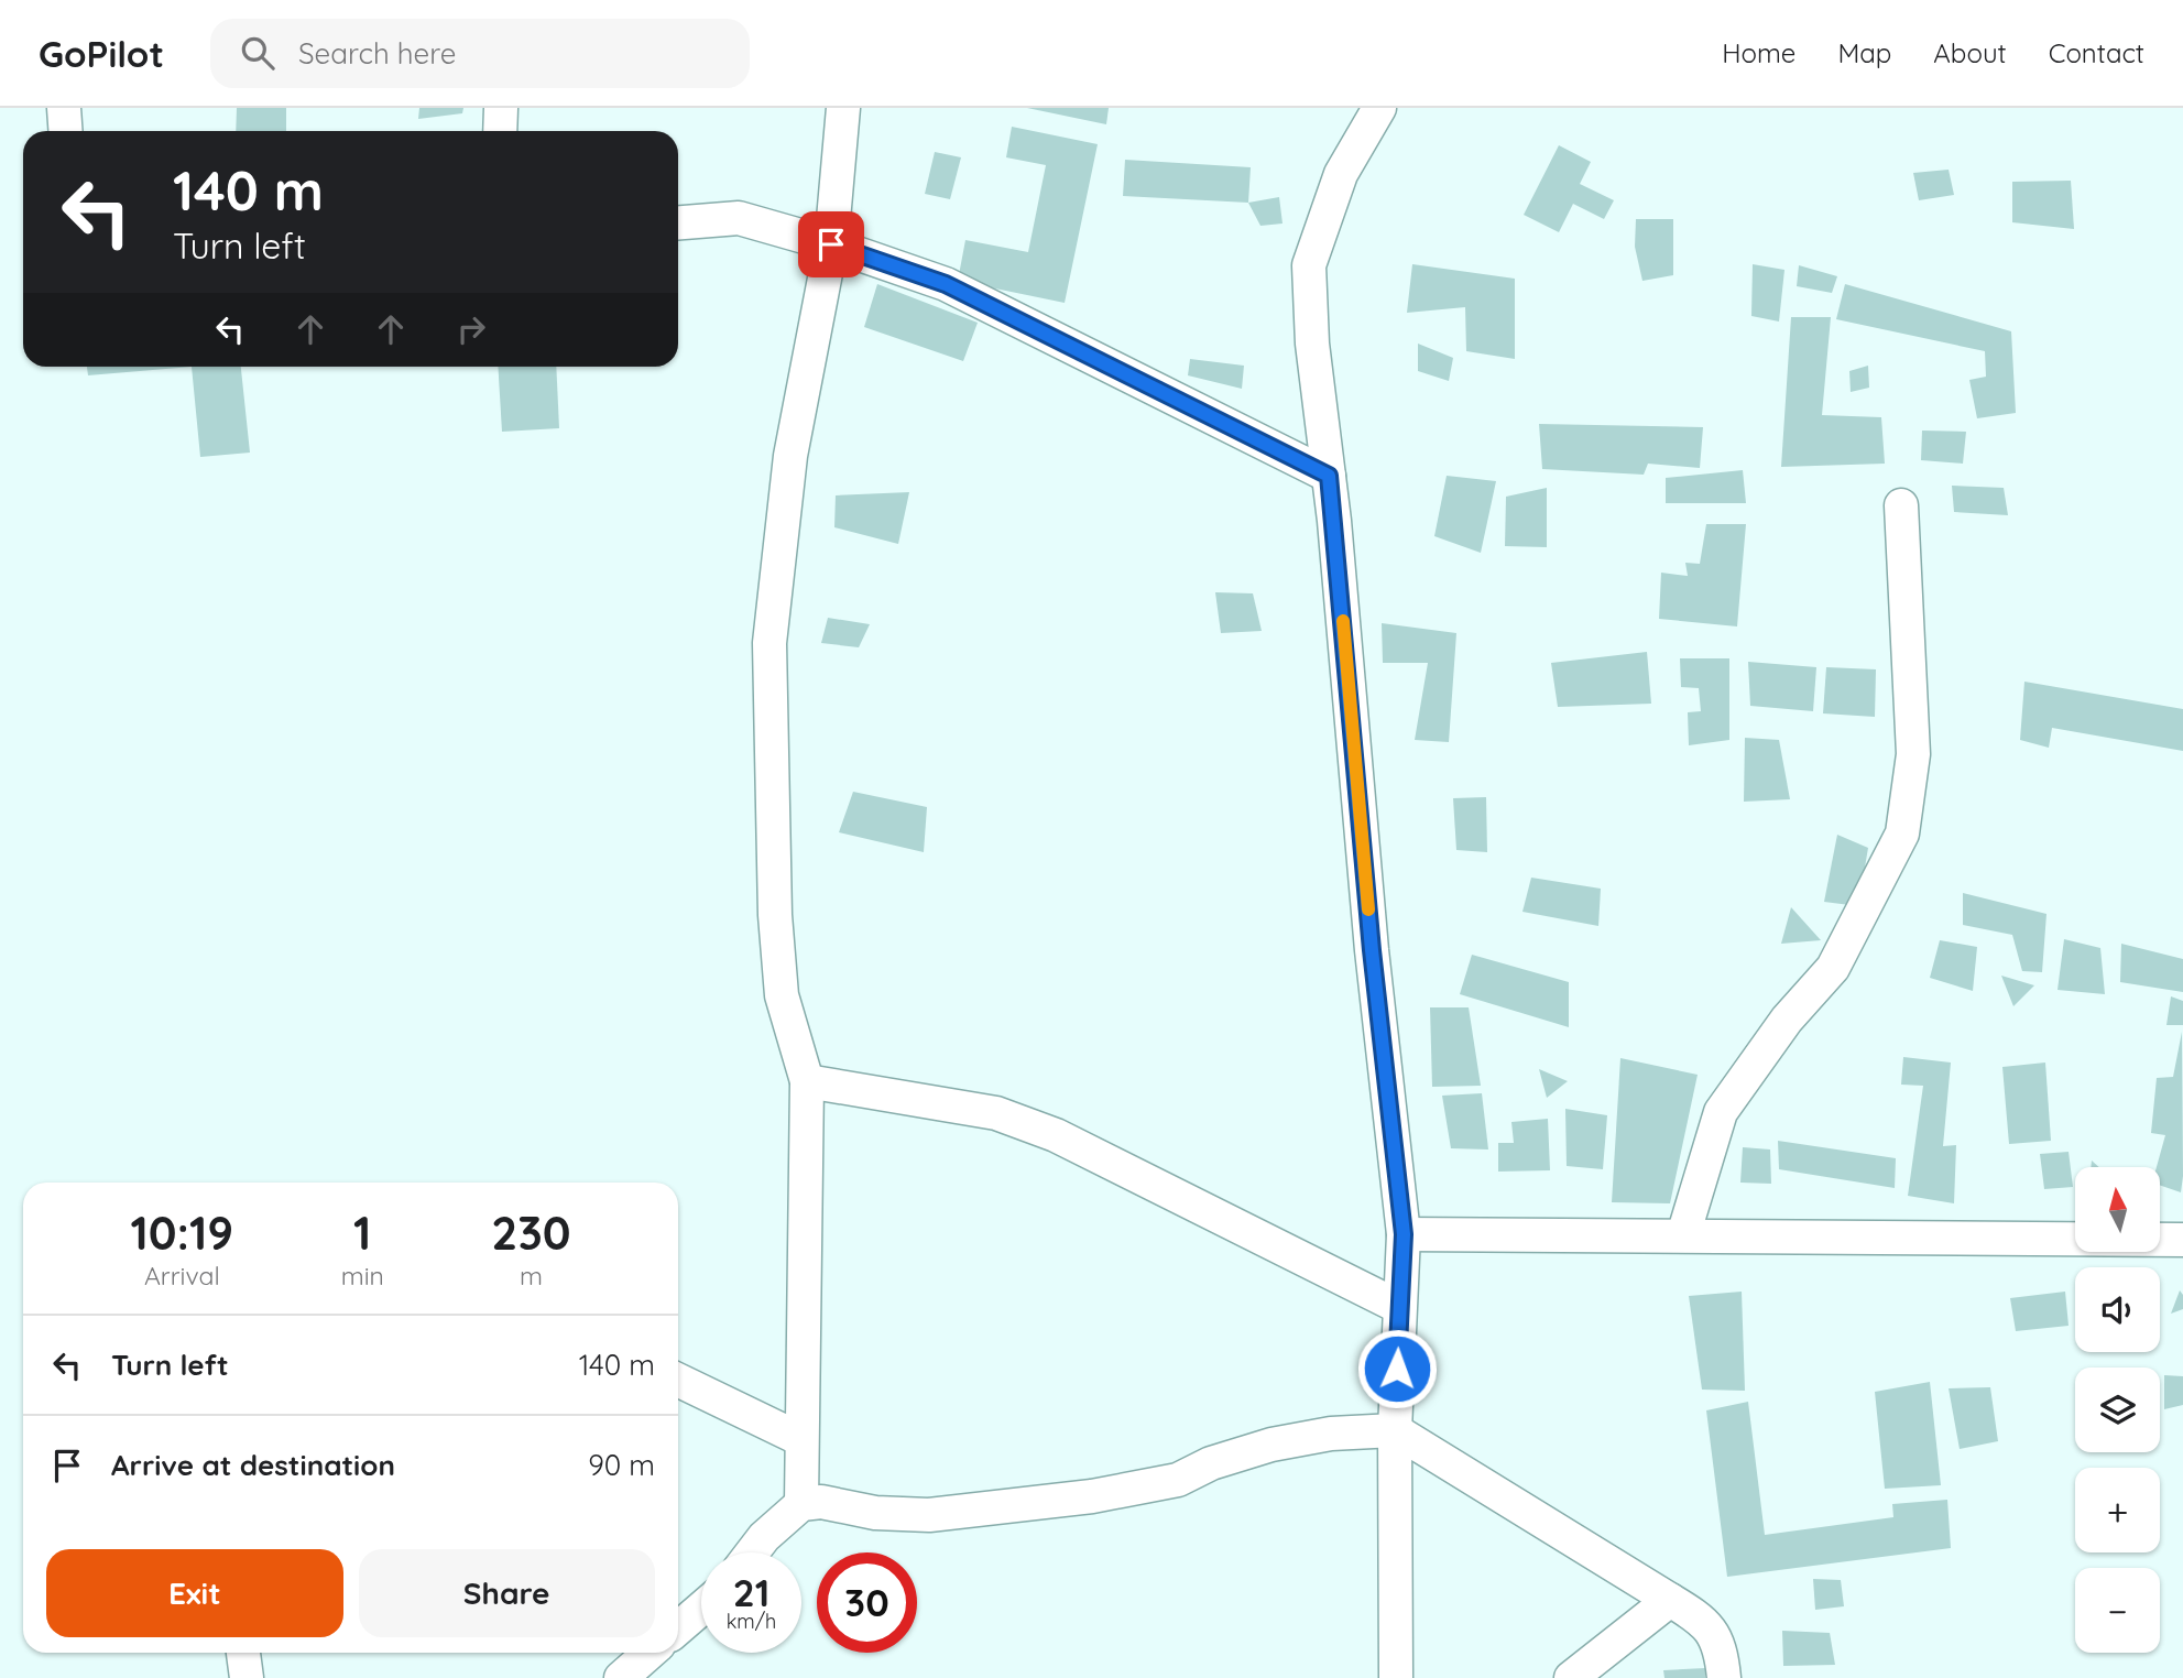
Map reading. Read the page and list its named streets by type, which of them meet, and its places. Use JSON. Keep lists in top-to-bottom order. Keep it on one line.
{"north":"top","page":{"header":"GoPilot","search":"Search here","nav":["Home","Map","About","Contact"],"turn":["140 m","Turn left"],"map_buttons":["+","−"],"eta":["10:19","Arrival","1","min","230","m"],"list":[{"name":"Turn left","value":"140 m"},{"name":"Arrive at destination","value":"90 m"}],"buttons":["Exit","Share"],"speed":"21 km/h","limit":"30"}}
